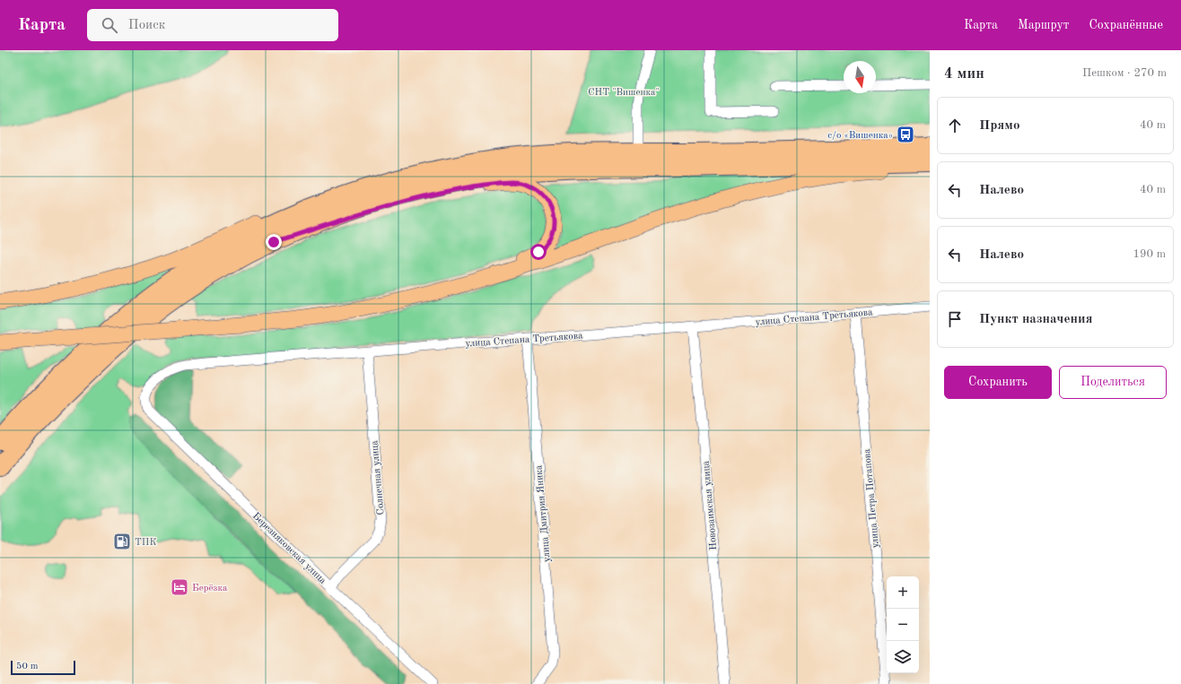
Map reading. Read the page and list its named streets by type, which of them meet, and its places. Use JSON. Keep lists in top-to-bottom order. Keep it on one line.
{"streets":{"street":["улица Степана Третьякова","Солнечная улица","улица Петра Потапова","Новозаимская улица","улица Дмитрия Яника","Березняковская улица"]},"crossings":[["улица Степана Третьякова","Солнечная улица"],["улица Степана Третьякова","улица Петра Потапова"],["улица Степана Третьякова","Новозаимская улица"],["улица Степана Третьякова","улица Дмитрия Яника"],["улица Степана Третьякова","Березняковская улица"],["Солнечная улица","Березняковская улица"]],"parks":["СНТ \"Вишенка\""],"places":{"bus stop":["с/о «Вишенка»"],"fuel station":["ТПК"],"hotel":["Берёзка"]},"scale_bar":"50 m","north":"bottom","page":{"header":"Карта","search":"Поиск","nav":["Карта","Маршрут","Сохранённые"],"heading":["4 мин","Пешком · 270 m"],"list":[["Прямо","40 m"],["Налево","40 m"],["Налево","190 m"],"Пункт назначения"],"buttons":["Сохранить","Поделиться"],"map_buttons":["+","−"],"scale":"50 m"}}
